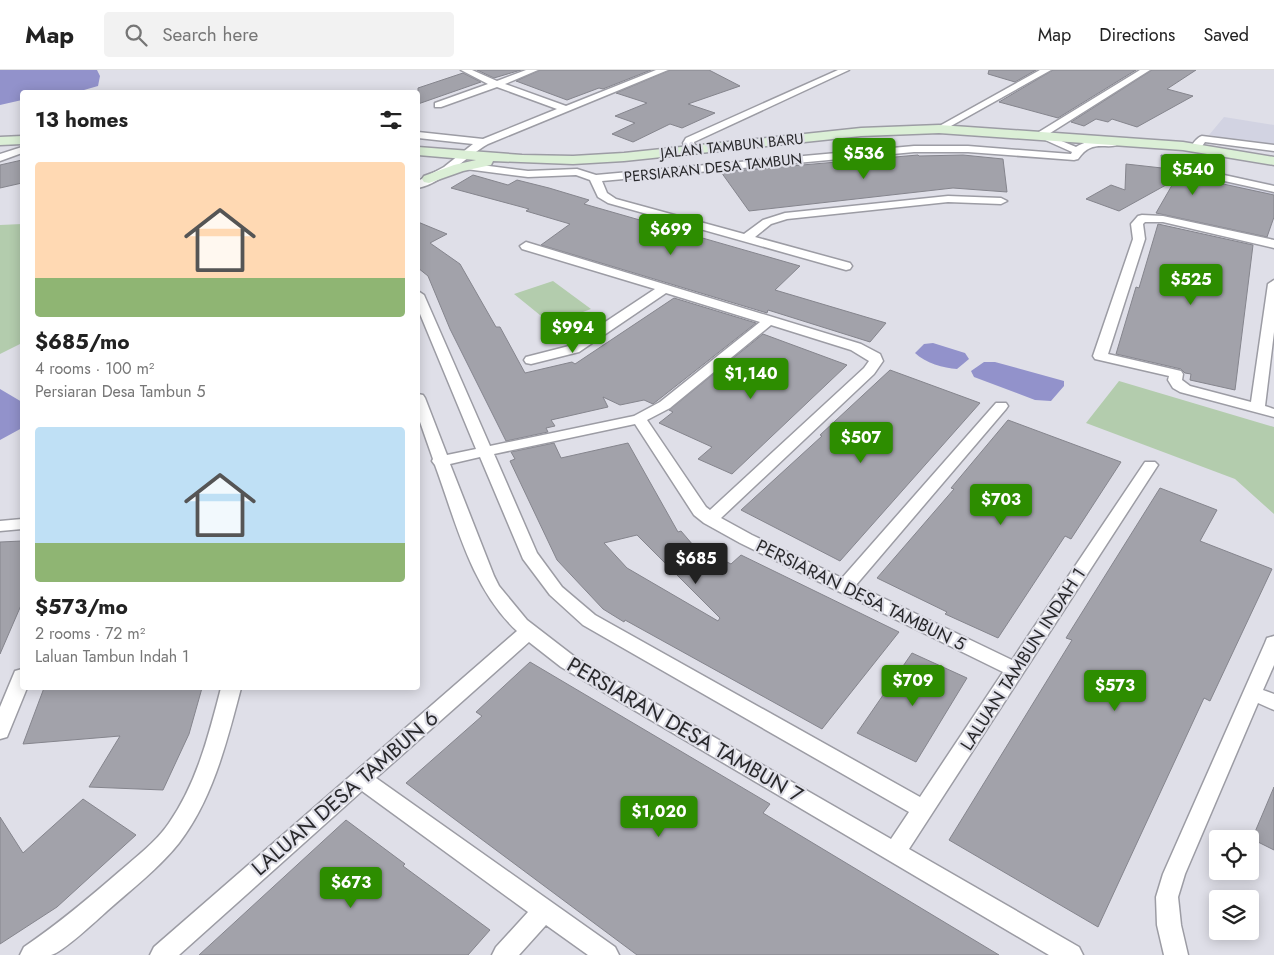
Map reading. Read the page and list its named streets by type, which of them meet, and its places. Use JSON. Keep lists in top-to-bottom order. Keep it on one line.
{"streets":{"main road":["JALAN TAMBUN BARU"],"street":["PERSIARAN DESA TAMBUN","PERSIARAN DESA TAMBUN 5","LALUAN TAMBUN INDAH 1","PERSIARAN DESA TAMBUN 7","LALUAN DESA TAMBUN 6"]},"crossings":[["JALAN TAMBUN BARU","PERSIARAN DESA TAMBUN"],["PERSIARAN DESA TAMBUN 5","LALUAN TAMBUN INDAH 1"],["LALUAN TAMBUN INDAH 1","PERSIARAN DESA TAMBUN 7"],["PERSIARAN DESA TAMBUN 7","LALUAN DESA TAMBUN 6"]],"page":{"header":"Map","search":"Search here","nav":["Map","Directions","Saved"],"heading":"13 homes","price":["$536","$540","$699","$525","$994","$1,140","$507","$703","$685","$709","$573","$1,020","$673"],"list":[{"name":"$685/mo","note":"4 rooms · 100 m² · Persiaran Desa Tambun 5"},{"name":"$573/mo","note":"2 rooms · 72 m² · Laluan Tambun Indah 1"}]}}
